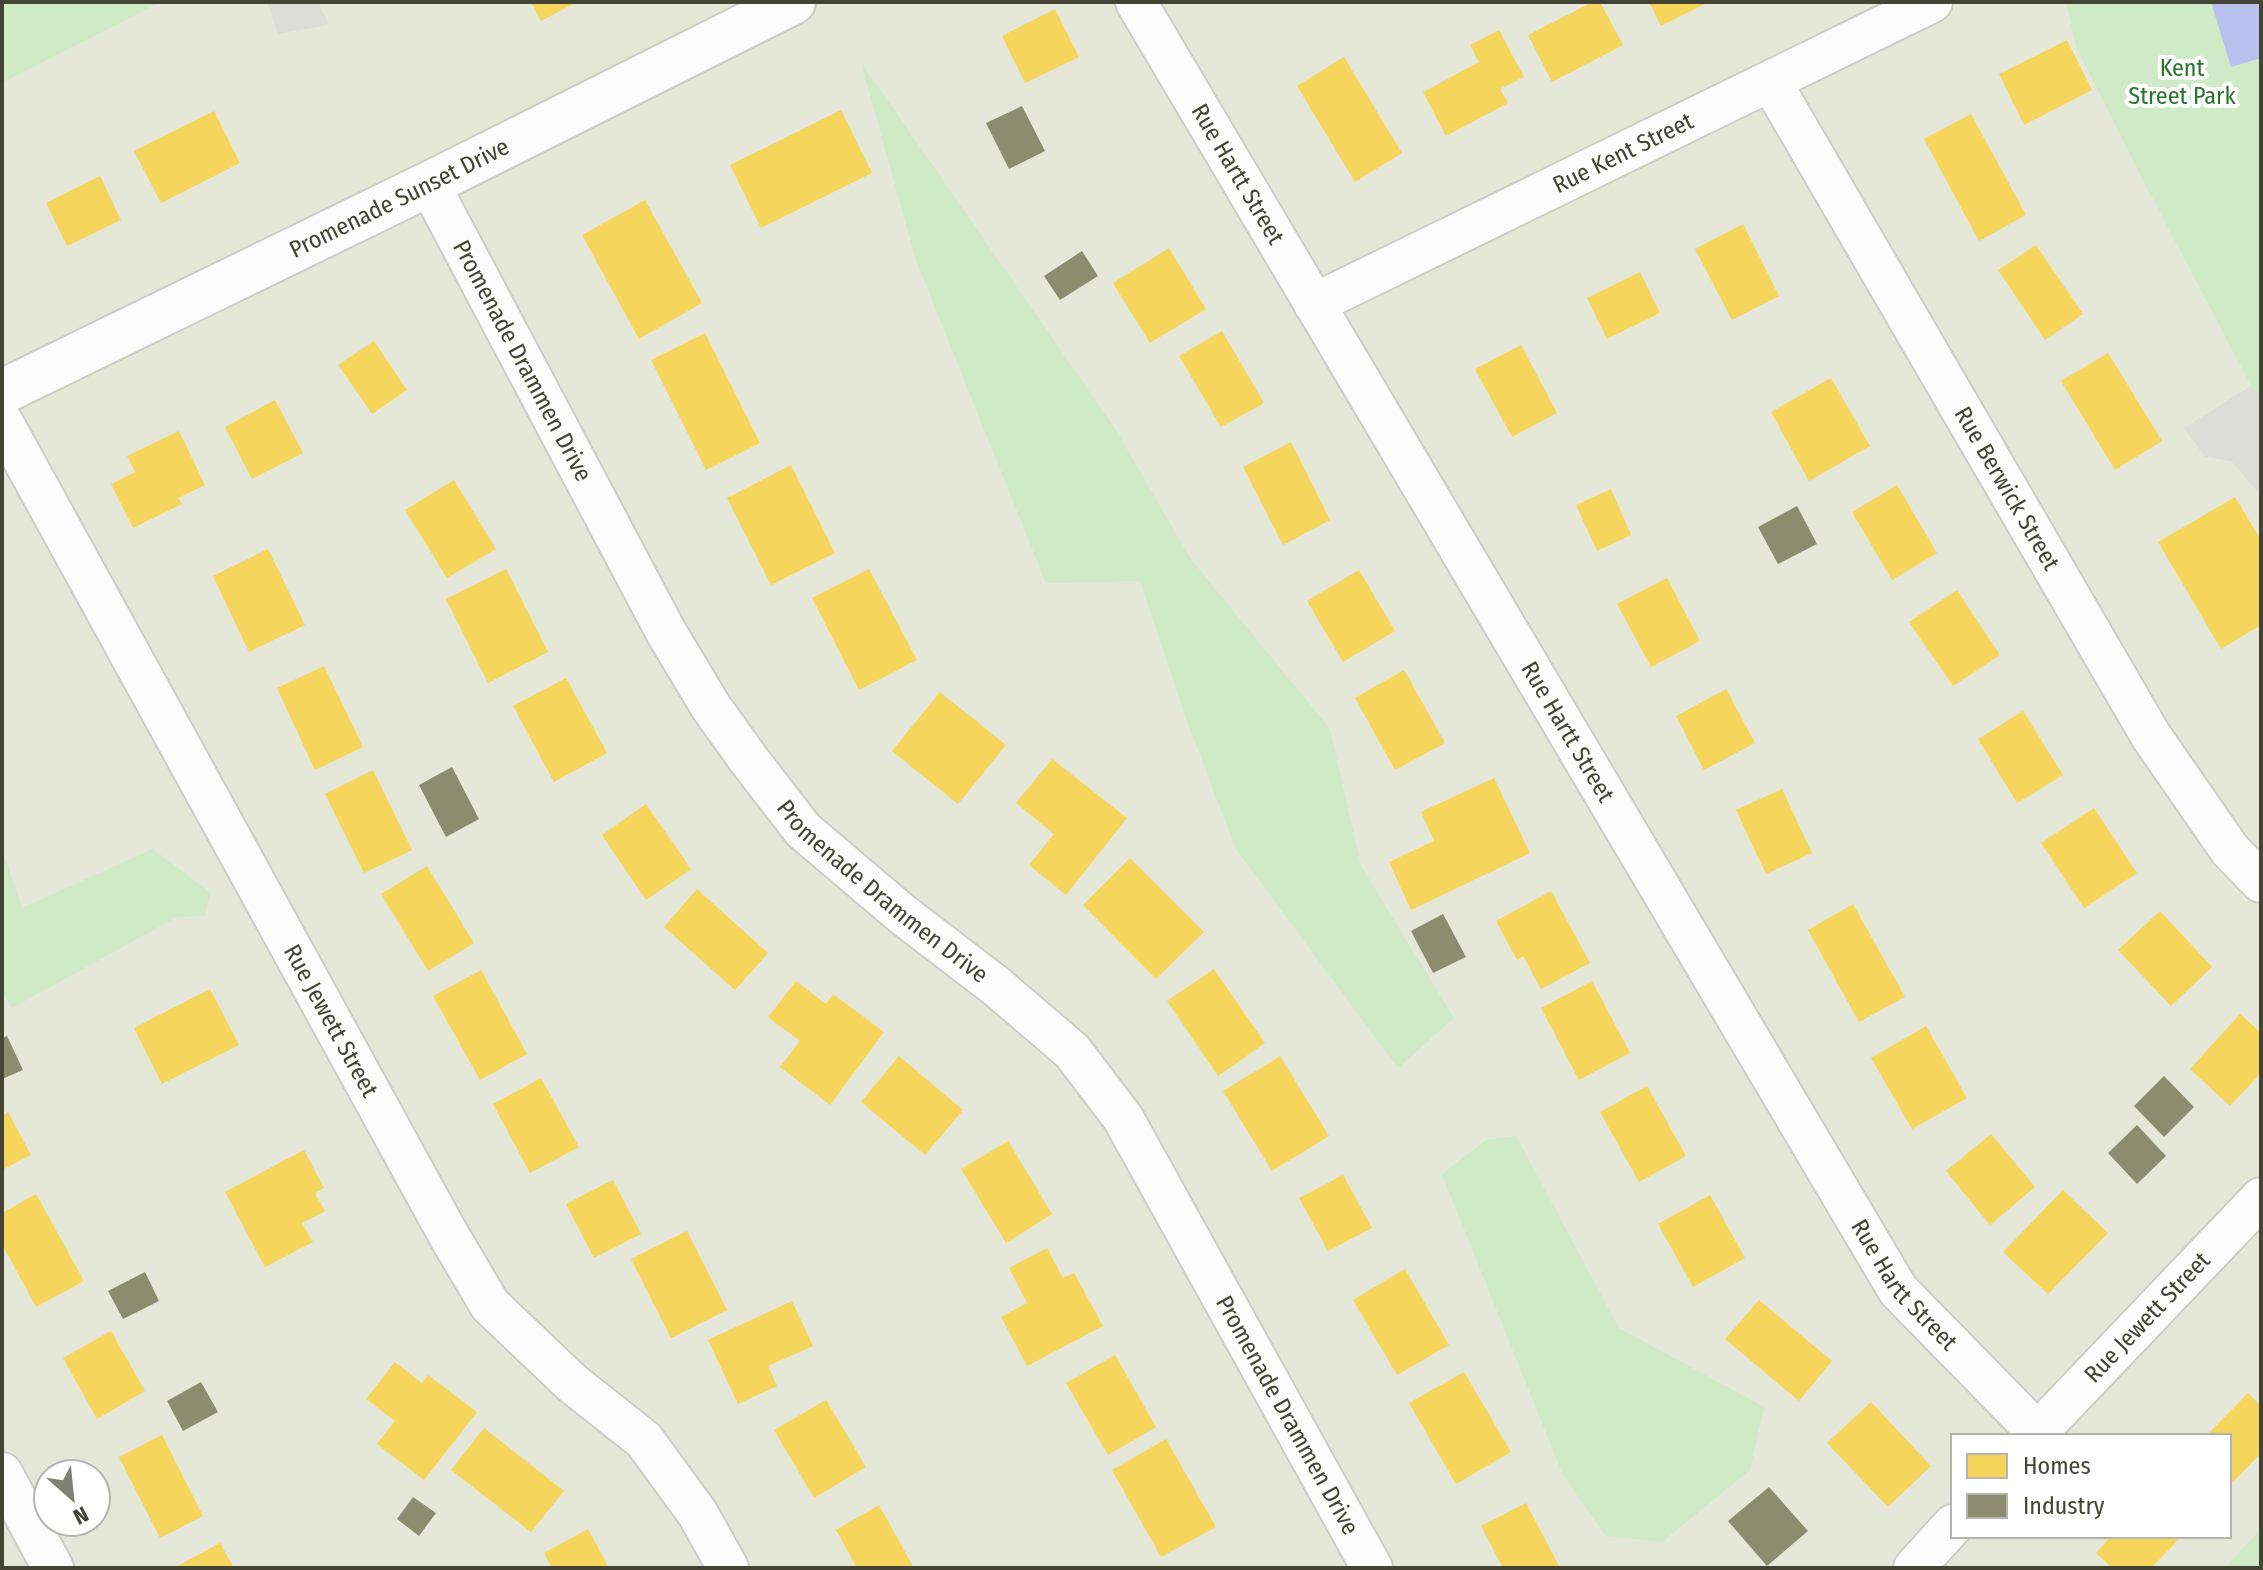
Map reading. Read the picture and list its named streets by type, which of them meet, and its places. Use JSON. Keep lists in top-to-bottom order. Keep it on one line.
{"streets":{"street":["Rue Kent Street","Rue Hartt Street","Promenade Sunset Drive","Promenade Drammen Drive","Rue Berwick Street","Rue Jewett Street"]},"crossings":[["Rue Kent Street","Rue Hartt Street"],["Rue Kent Street","Rue Berwick Street"],["Rue Hartt Street","Rue Jewett Street"],["Promenade Sunset Drive","Promenade Drammen Drive"]],"parks":["Kent Street Park"],"legend":["Homes","Industry"],"north":"bottom right"}
